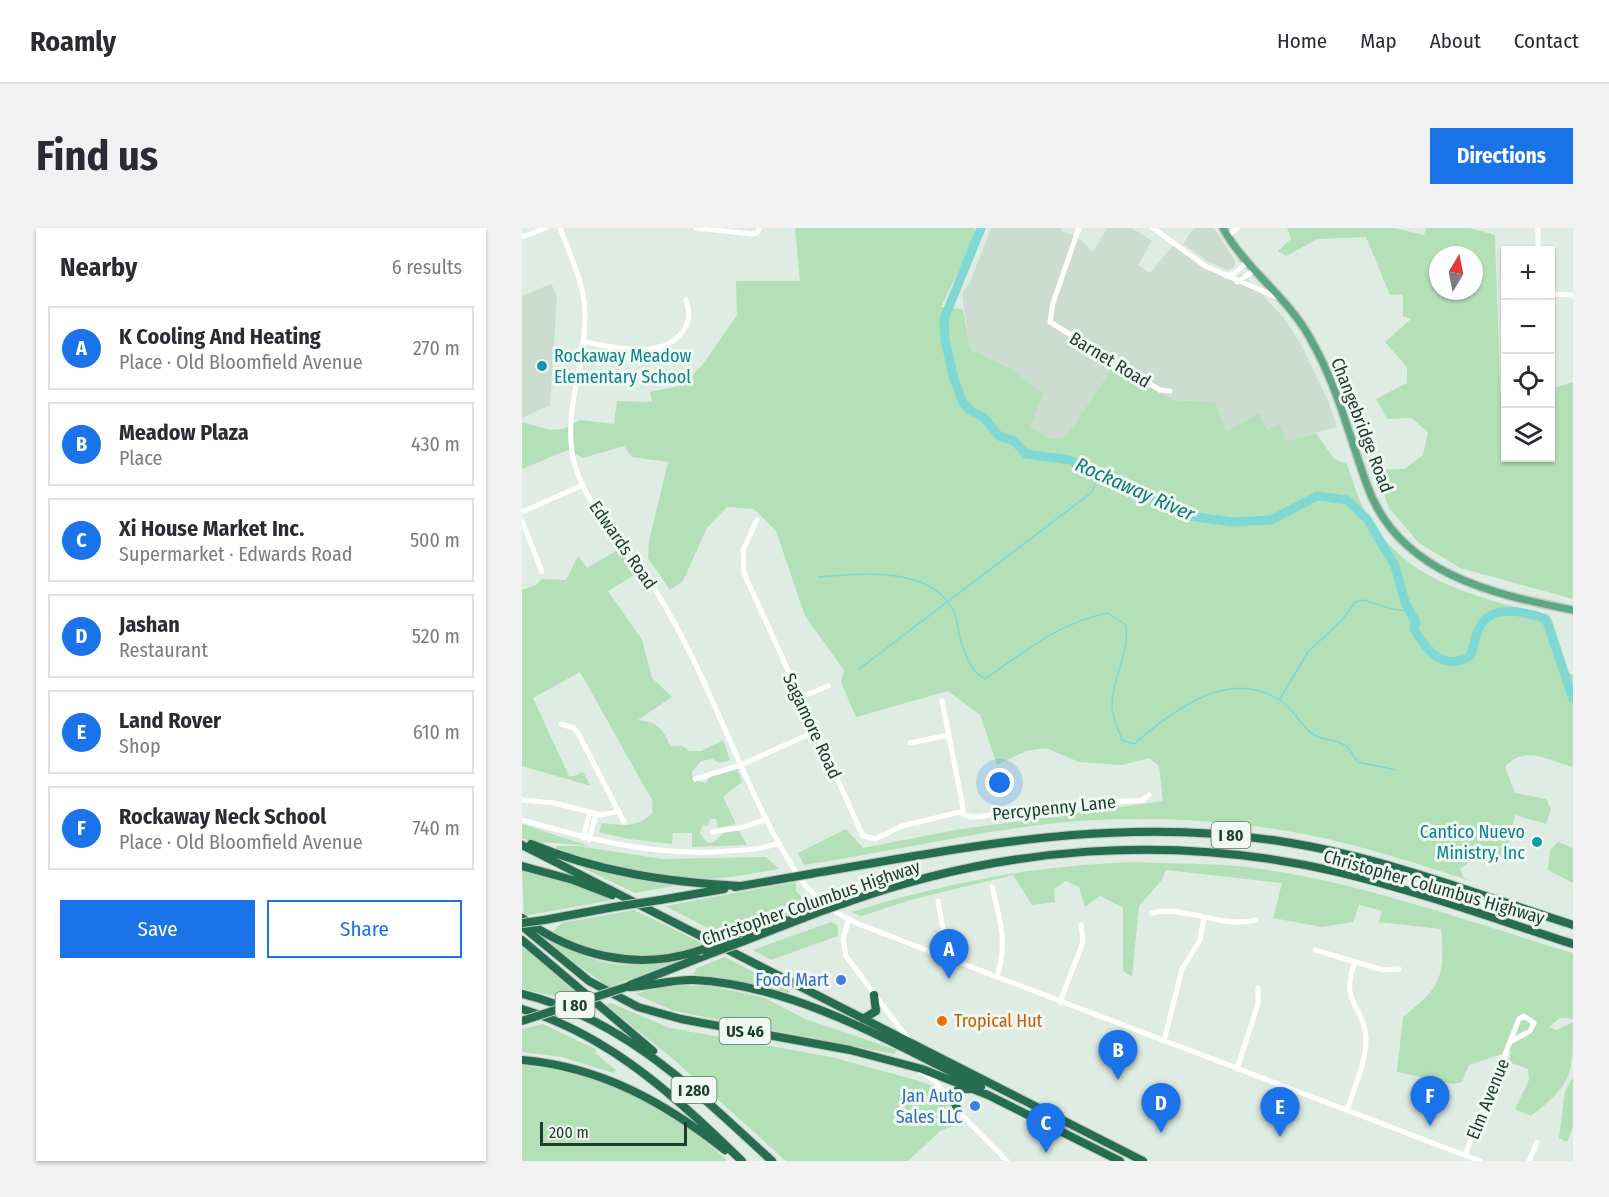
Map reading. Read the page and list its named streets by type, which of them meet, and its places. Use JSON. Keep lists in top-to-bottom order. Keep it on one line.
{"streets":{"highway":["I 80","Christopher Columbus Highway","US 46","I 280"],"main road":["Changebridge Road"],"street":["Barnet Road","Edwards Road","Sagamore Road","Percypenny Lane","Elm Avenue"]},"crossings":[["Edwards Road","Elm Avenue"],["Sagamore Road","Percypenny Lane"],["Christopher Columbus Highway","US 46"]],"water":["Rockaway River"],"places":["Rockaway Meadow Elementary School","Cantico Nuevo Ministry, Inc","Food Mart","Tropical Hut","Jan Auto Sales LLC"],"scale_bar":"200 m","north":"top","page":{"header":"Roamly","nav":["Home","Map","About","Contact"],"buttons":["Directions",["Save","Share"]],"title":"Find us","heading":["Nearby","6 results"],"map_buttons":["+","−"],"list":[{"mark":"A","name":"K Cooling And Heating","note":"Place · Old Bloomfield Avenue","value":"270 m"},{"mark":"B","name":"Meadow Plaza","note":"Place","value":"430 m"},{"mark":"C","name":"Xi House Market Inc.","note":"Supermarket · Edwards Road","value":"500 m"},{"mark":"D","name":"Jashan","note":"Restaurant","value":"520 m"},{"mark":"E","name":"Land Rover","note":"Shop","value":"610 m"},{"mark":"F","name":"Rockaway Neck School","note":"Place · Old Bloomfield Avenue","value":"740 m"}],"pins":["A","B","F","D","E","C"],"scale":"200 m"}}
